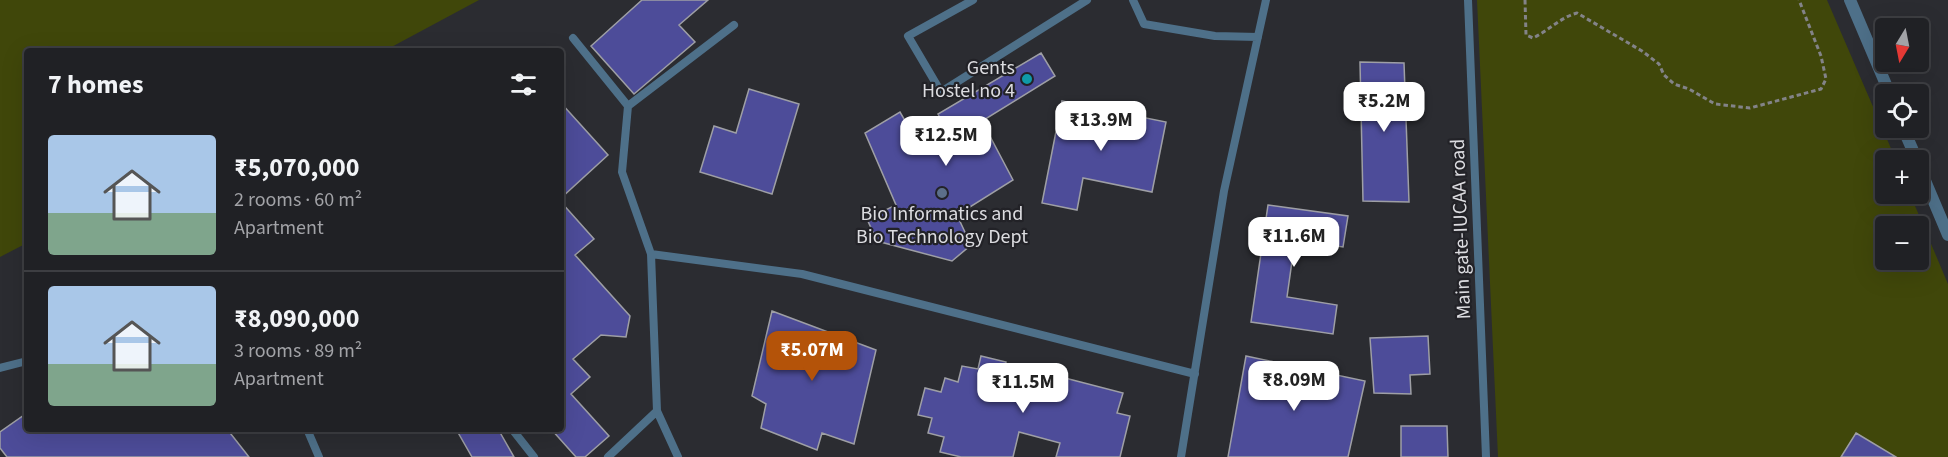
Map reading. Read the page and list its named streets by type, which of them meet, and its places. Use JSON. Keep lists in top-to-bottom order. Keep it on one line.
{"streets":{"lane":["Main gate-IUCAA road"]},"places":["Gents Hostel no 4","Bio Informatics and Bio Technology Dept"],"north":"bottom","page":{"map_buttons":["+","−"],"heading":"7 homes","price":["₹5.2M","₹13.9M","₹12.5M","₹11.6M","₹5.07M","₹8.09M","₹11.5M"],"list":[{"name":"₹5,070,000","note":"2 rooms · 60 m² · Apartment"},{"name":"₹8,090,000","note":"3 rooms · 89 m² · Apartment"}]}}
